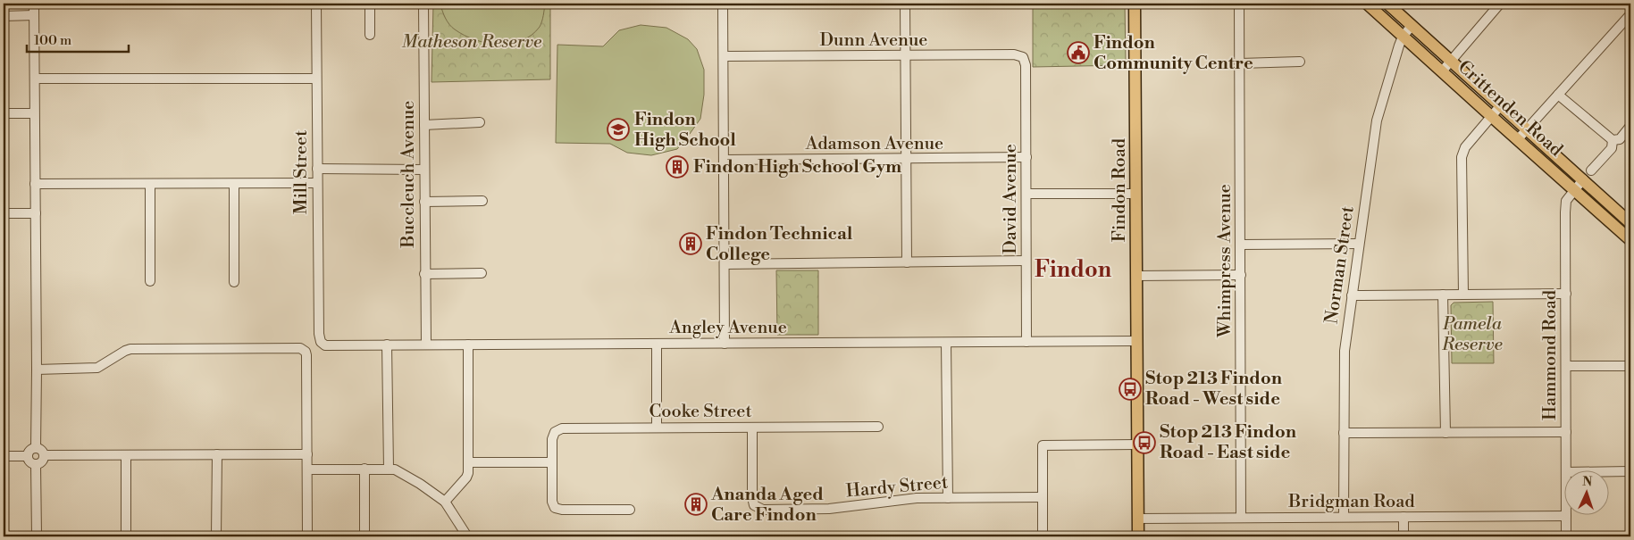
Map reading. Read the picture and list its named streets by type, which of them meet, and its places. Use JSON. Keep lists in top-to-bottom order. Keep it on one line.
{"streets":{"main road":["Crittenden Road","Findon Road"],"street":["Dunn Avenue","Adamson Avenue","Mill Street","Buccleuch Avenue","David Avenue","Whimpress Avenue","Norman Street","Angley Avenue","Hammond Road","Cooke Street","Hardy Street","Bridgman Road"]},"crossings":[["Dunn Avenue","David Avenue"],["Crittenden Road","Norman Street"],["Crittenden Road","Hammond Road"],["Adamson Avenue","David Avenue"],["Mill Street","Angley Avenue"],["Buccleuch Avenue","Angley Avenue"],["Findon Road","Angley Avenue"],["Findon Road","Bridgman Road"],["David Avenue","Angley Avenue"],["Whimpress Avenue","Bridgman Road"],["Norman Street","Bridgman Road"],["Hammond Road","Bridgman Road"],["Cooke Street","Hardy Street"]],"districts":["Findon"],"parks":["Matheson Reserve","Pamela Reserve"],"places":{"public building":["Findon Community Centre"],"school or university":["Findon High School"],"building":["Findon High School Gym","Findon Technical College","Ananda Aged Care Findon"],"bus stop":["Stop 213 Findon Road - West side","Stop 213 Findon Road - East side"]},"scale_bar":"100 m","north":"top"}
